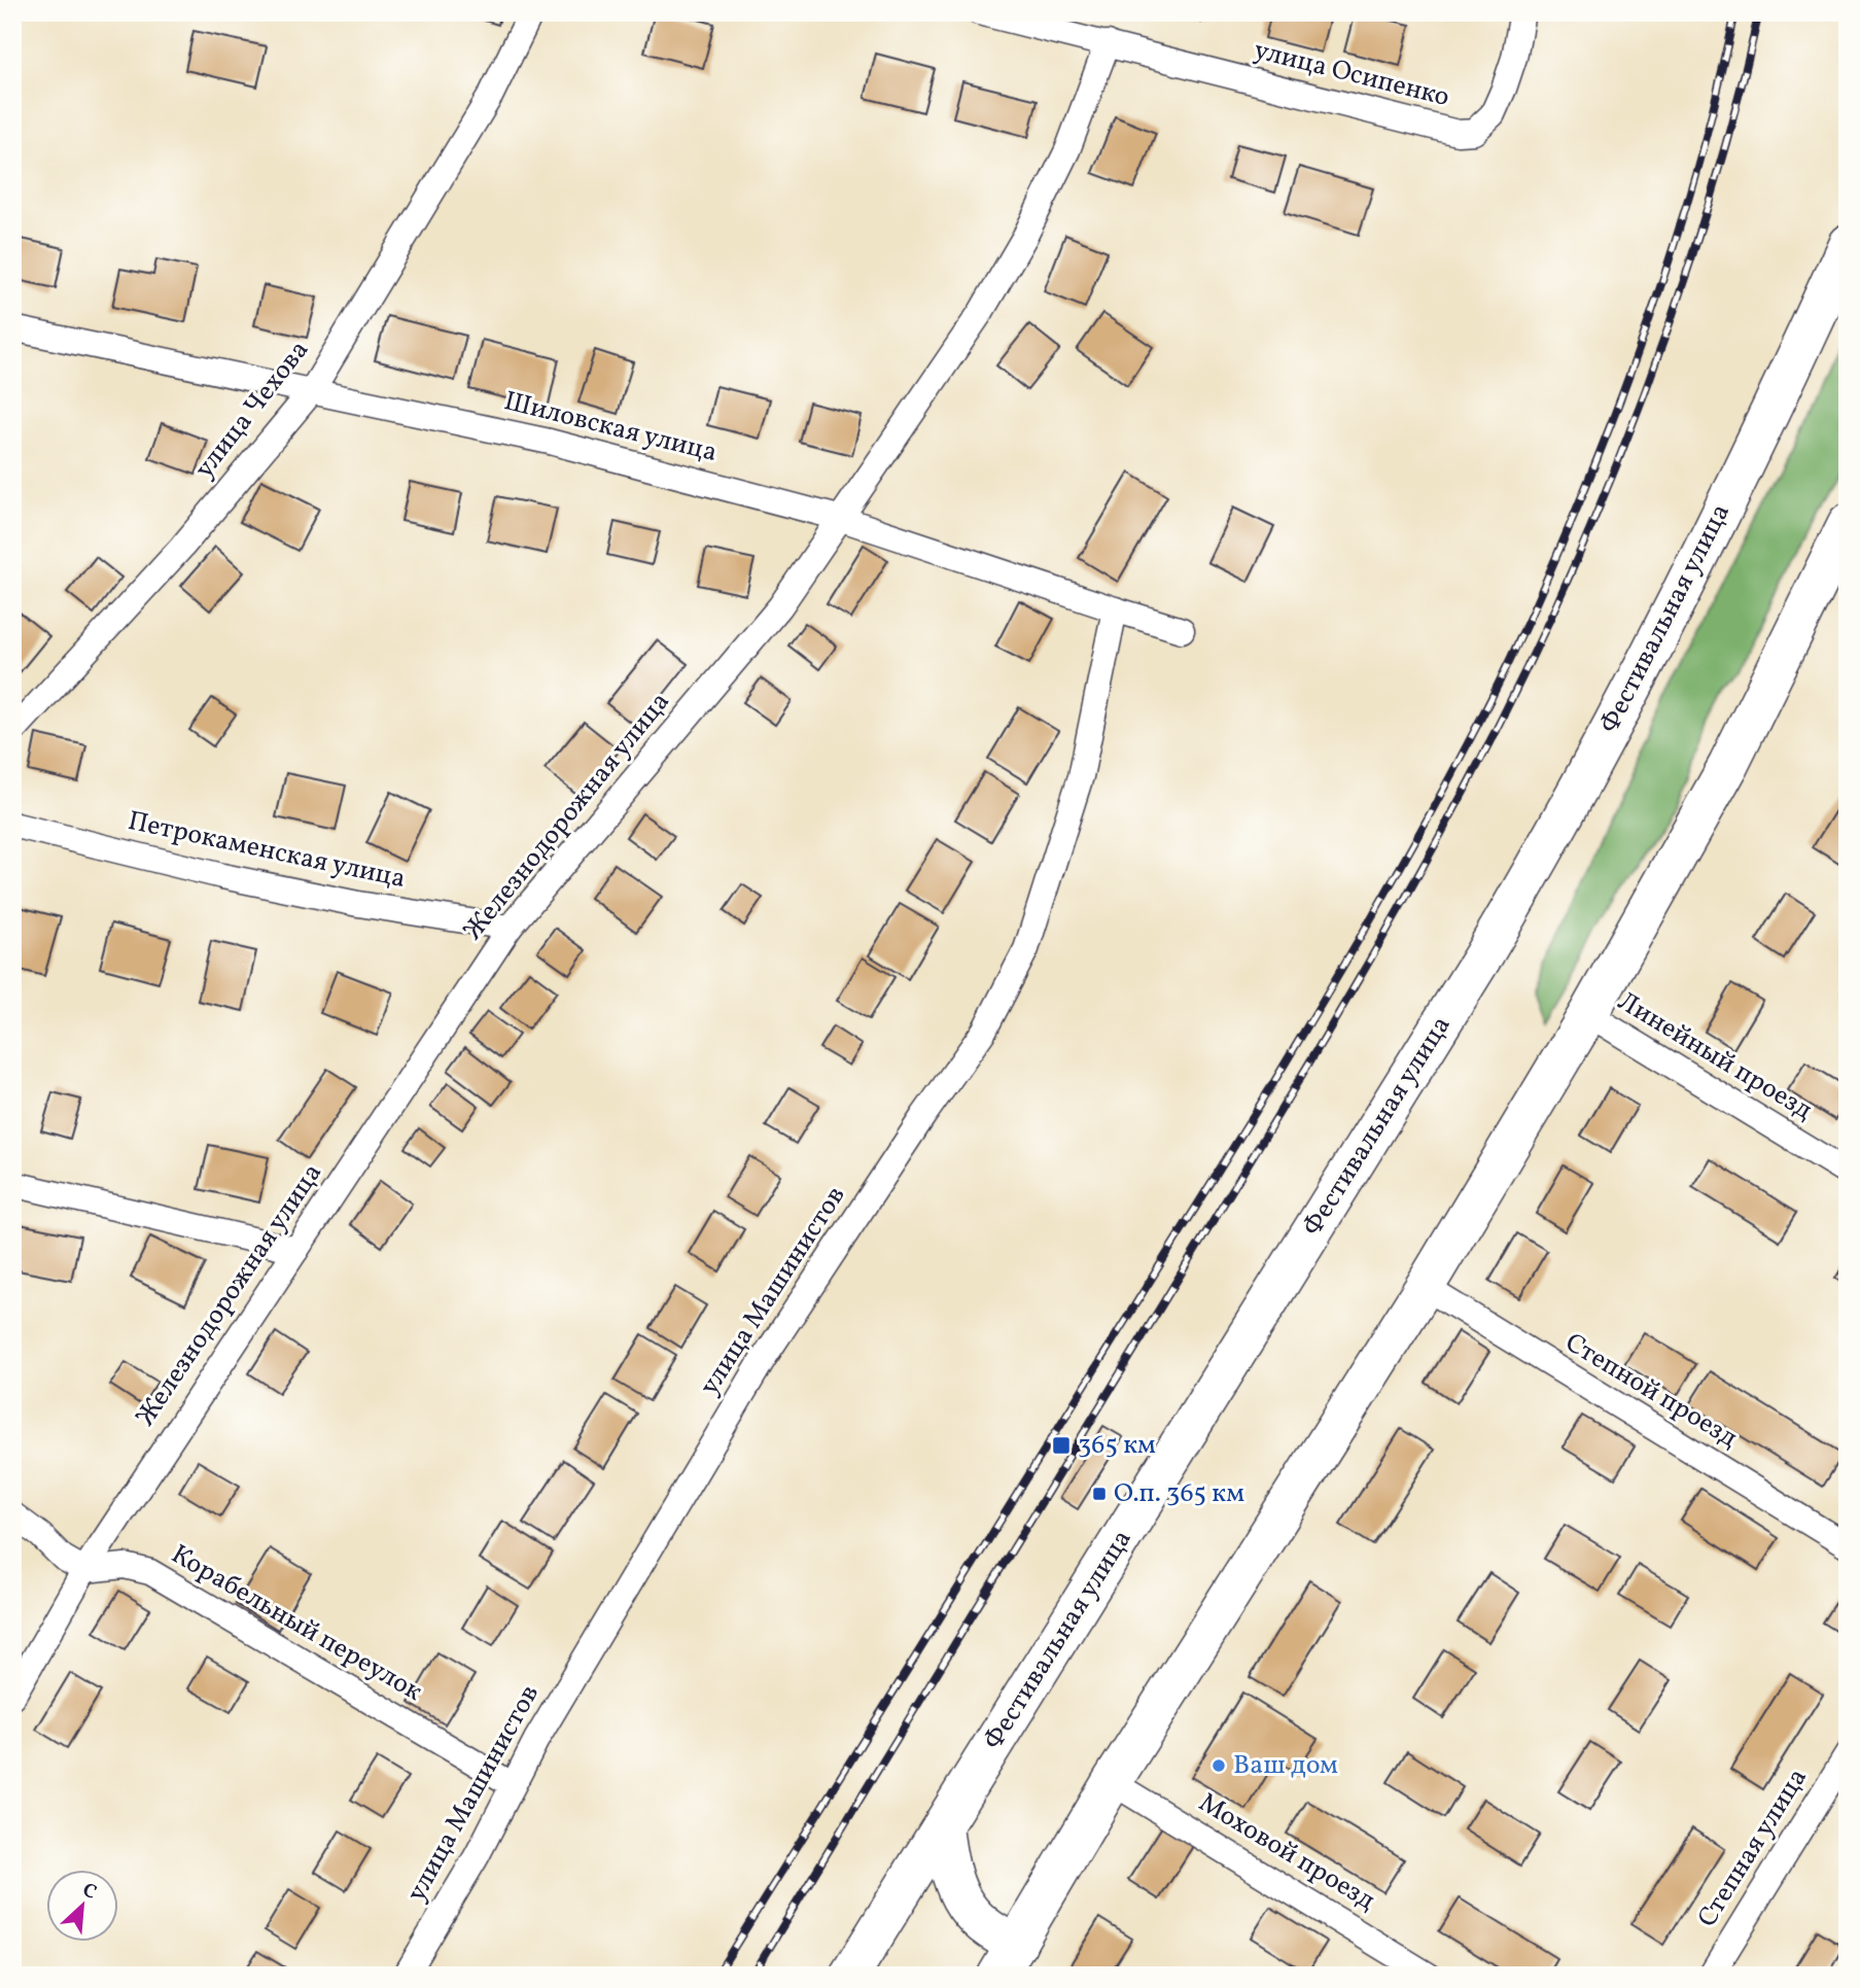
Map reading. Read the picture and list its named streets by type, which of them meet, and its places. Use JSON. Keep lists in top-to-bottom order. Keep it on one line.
{"streets":{"main road":["Фестивальная улица"],"street":["улица Осипенко","улица Чехова","Шиловская улица","Железнодорожная улица","Петрокаменская улица","Линейный проезд","улица Машинистов","Степной проезд","Корабельный переулок","Степная улица","Моховой проезд"]},"crossings":[["улица Осипенко","Железнодорожная улица"],["улица Чехова","Шиловская улица"],["Шиловская улица","Железнодорожная улица"],["Шиловская улица","улица Машинистов"],["Железнодорожная улица","Петрокаменская улица"],["Железнодорожная улица","Корабельный переулок"],["улица Машинистов","Корабельный переулок"]],"places":{"transit":["365 км","О.п. 365 км"],"other":["Ваш дом"]},"north":"top right"}
